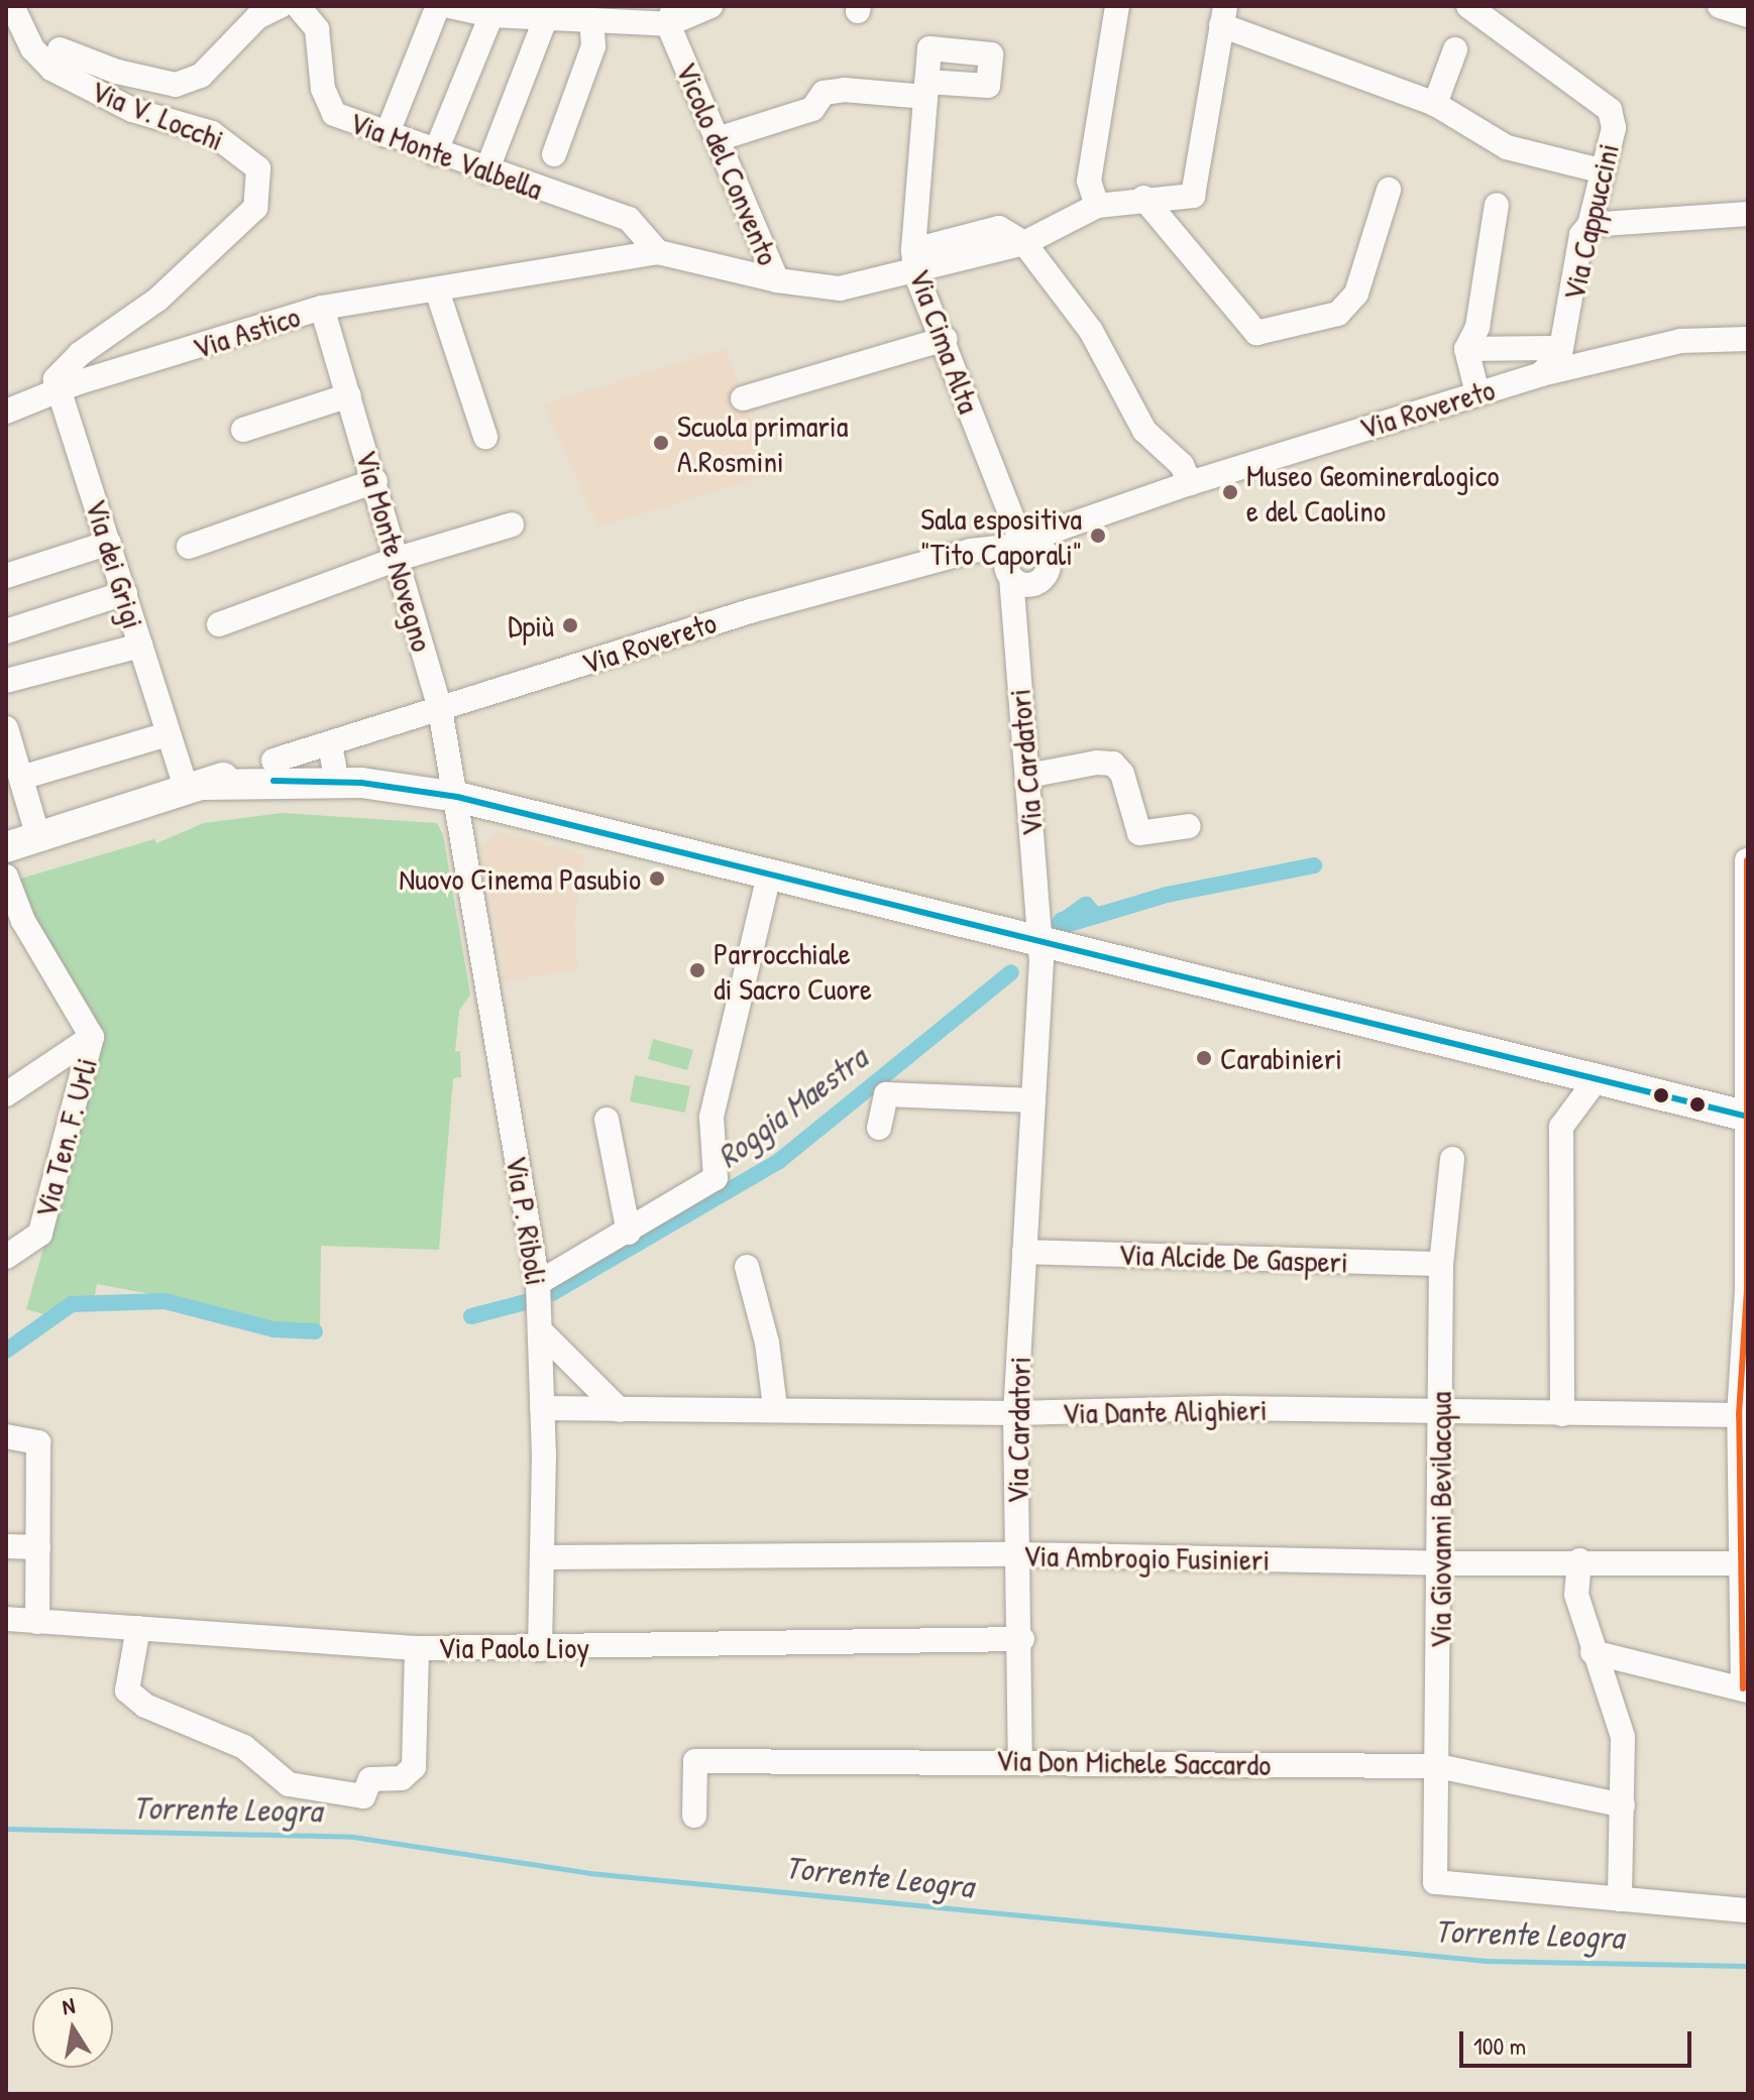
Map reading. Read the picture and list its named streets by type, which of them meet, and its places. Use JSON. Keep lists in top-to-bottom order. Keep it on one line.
{"streets":{"main road":["Via Rovereto"],"street":["Via V. Locchi","Via Monte Valbella","Vicolo del Convento","Via Cappuccini","Via Astico","Via Cima Alta","Via Monte Novegno","Via dei Grigi","Via Cardatori","Via Ten. F. Urli","Via P. Riboli","Via Alcide De Gasperi","Via Dante Alighieri","Via Giovanni Bevilacqua","Via Ambrogio Fusinieri","Via Paolo Lioy","Via Don Michele Saccardo"]},"crossings":[["Via V. Locchi","Via Astico"],["Via V. Locchi","Via dei Grigi"],["Via Monte Valbella","Via Astico"],["Vicolo del Convento","Via Astico"],["Vicolo del Convento","Via Cima Alta"],["Via Cappuccini","Via Rovereto"],["Via Astico","Via Monte Novegno"],["Via Astico","Via dei Grigi"],["Via Cima Alta","Via Rovereto"],["Via Rovereto","Via Monte Novegno"],["Via Rovereto","Via dei Grigi"],["Via Monte Novegno","Via P. Riboli"],["Via Cardatori","Via Alcide De Gasperi"],["Via Cardatori","Via Dante Alighieri"],["Via Cardatori","Via Ambrogio Fusinieri"],["Via Cardatori","Via Paolo Lioy"],["Via Cardatori","Via Don Michele Saccardo"],["Via P. Riboli","Via Dante Alighieri"],["Via P. Riboli","Via Ambrogio Fusinieri"],["Via P. Riboli","Via Paolo Lioy"],["Via Alcide De Gasperi","Via Giovanni Bevilacqua"],["Via Dante Alighieri","Via Giovanni Bevilacqua"],["Via Giovanni Bevilacqua","Via Ambrogio Fusinieri"],["Via Giovanni Bevilacqua","Via Don Michele Saccardo"]],"water":["Roggia Maestra","Torrente Leogra"],"places":["Scuola primaria A.Rosmini","Museo Geomineralogico e del Caolino","Sala espositiva \"Tito Caporali\"","Dpiù","Nuovo Cinema Pasubio","Parrocchiale di Sacro Cuore","Carabinieri"],"scale_bar":"100 m","north":"top"}
